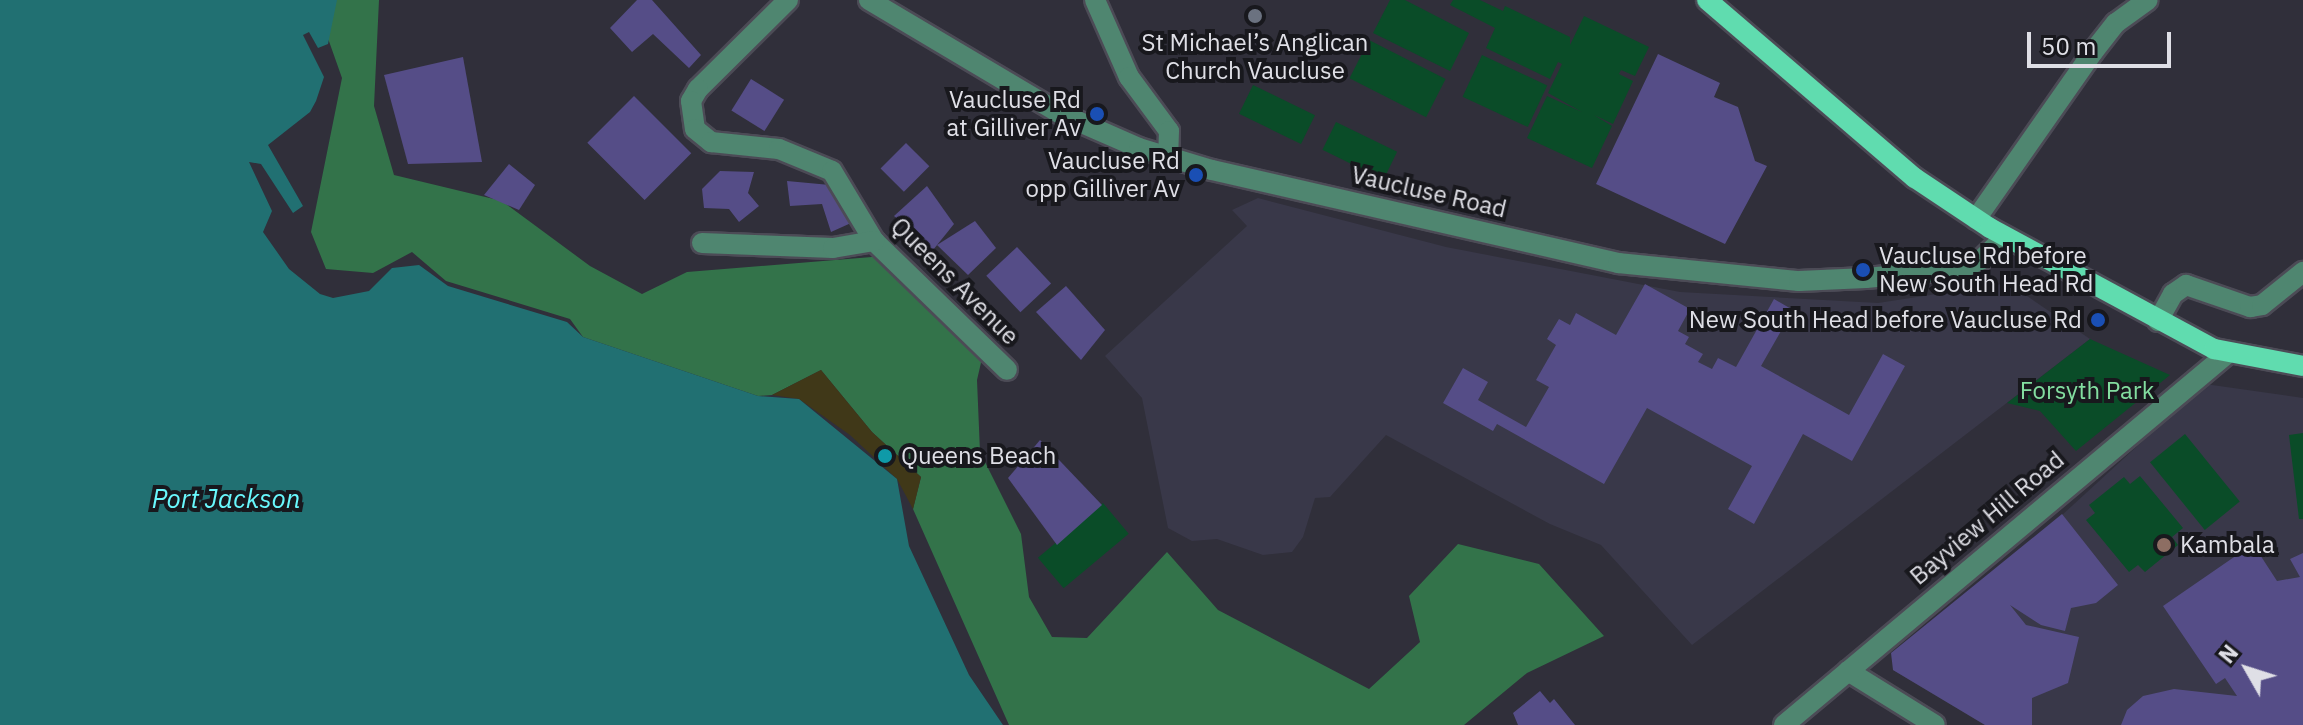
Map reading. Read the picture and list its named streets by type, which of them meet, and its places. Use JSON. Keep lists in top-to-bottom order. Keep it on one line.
{"streets":{"street":["Vaucluse Road","Queens Avenue","Bayview Hill Road"]},"water":["Port Jackson"],"parks":["Forsyth Park"],"places":["St Michael’s Anglican Church Vaucluse","Vaucluse Rd at Gilliver Av","Vaucluse Rd opp Gilliver Av","Vaucluse Rd before New South Head Rd","New South Head before Vaucluse Rd","Queens Beach","Kambala"],"scale_bar":"50 m","north":"top left"}
